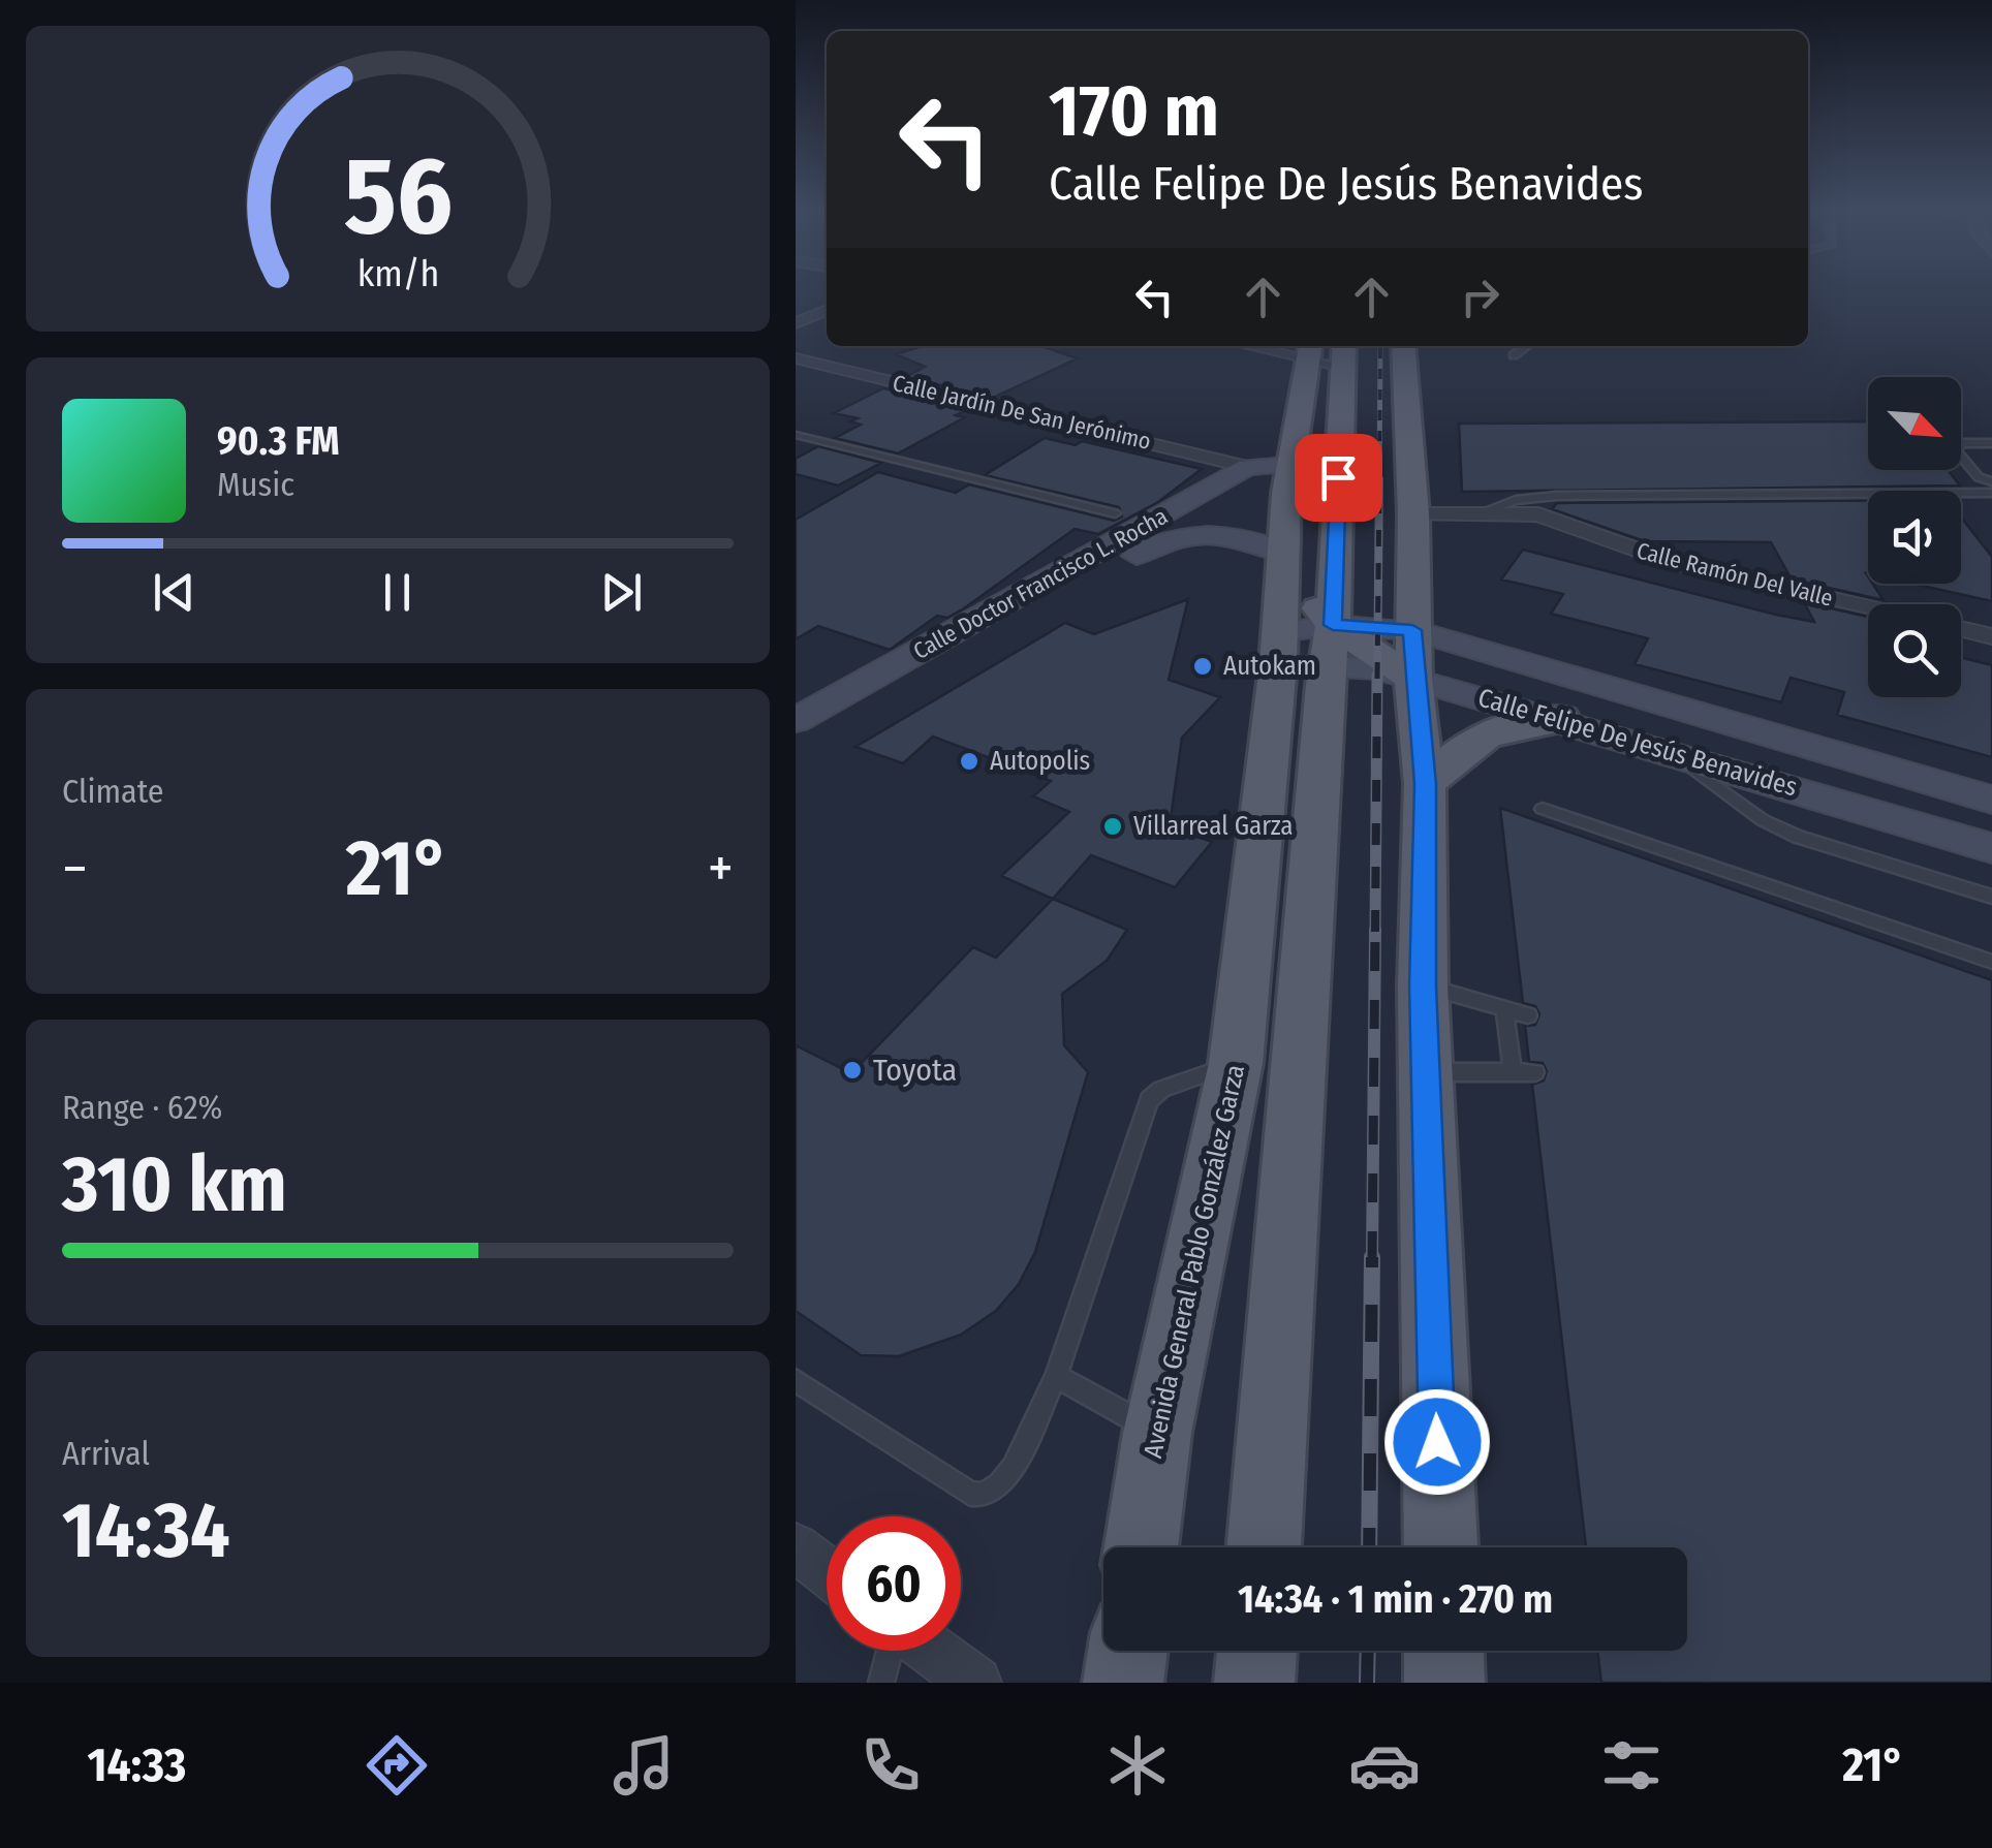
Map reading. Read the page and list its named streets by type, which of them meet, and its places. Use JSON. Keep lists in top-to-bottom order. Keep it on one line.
{"streets":{"main road":["Avenida General Pablo González Garza"],"street":["Calle Jardín De San Jerónimo","Calle Ramón Del Valle","Calle Doctor Francisco L. Rocha","Calle Felipe De Jesús Benavides"]},"crossings":[["Calle Jardín De San Jerónimo","Calle Doctor Francisco L. Rocha"],["Calle Doctor Francisco L. Rocha","Avenida General Pablo González Garza"],["Calle Felipe De Jesús Benavides","Avenida General Pablo González Garza"]],"places":["Autokam","Autopolis","Villarreal Garza","Toyota"],"north":"bottom right","page":{"turn":["170 m","Calle Felipe De Jesús Benavides"],"song":["90.3 FM","Music"],"tile":["Climate",["Range · 62%","310 km"],["Arrival","14:34"]],"heat":["−","21°","+"],"limit":"60","trip":"14:34 · 1 min · 270 m","tabs":["14:33","21°"],"gauge":["56","km/h"]}}
